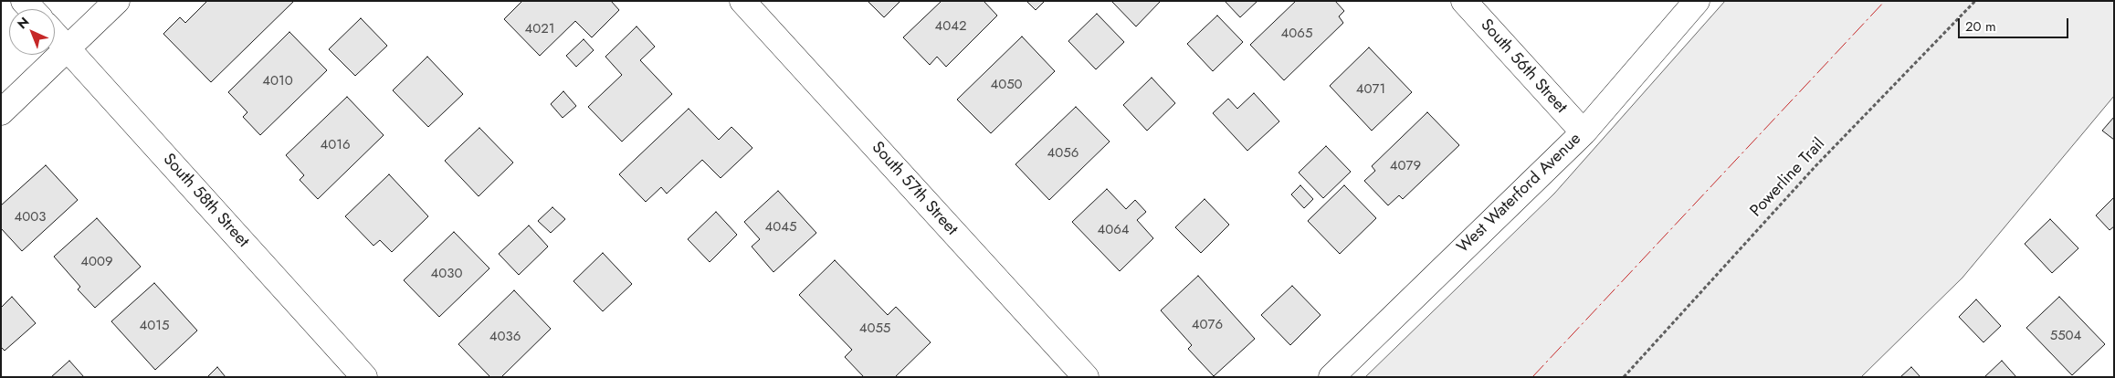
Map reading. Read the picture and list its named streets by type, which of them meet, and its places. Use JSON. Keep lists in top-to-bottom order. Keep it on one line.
{"streets":{"street":["South 56th Street","South 57th Street","West Waterford Avenue","South 58th Street"],"path":["Powerline Trail"]},"crossings":[["South 56th Street","West Waterford Avenue"]],"house_numbers":["4042","4021","4065","4010","4050","4071","4016","4056","4079","4003","4045","4064","4009","4030","4076","4015","4055","5504","4036"],"scale_bar":"20 m","north":"top left"}
